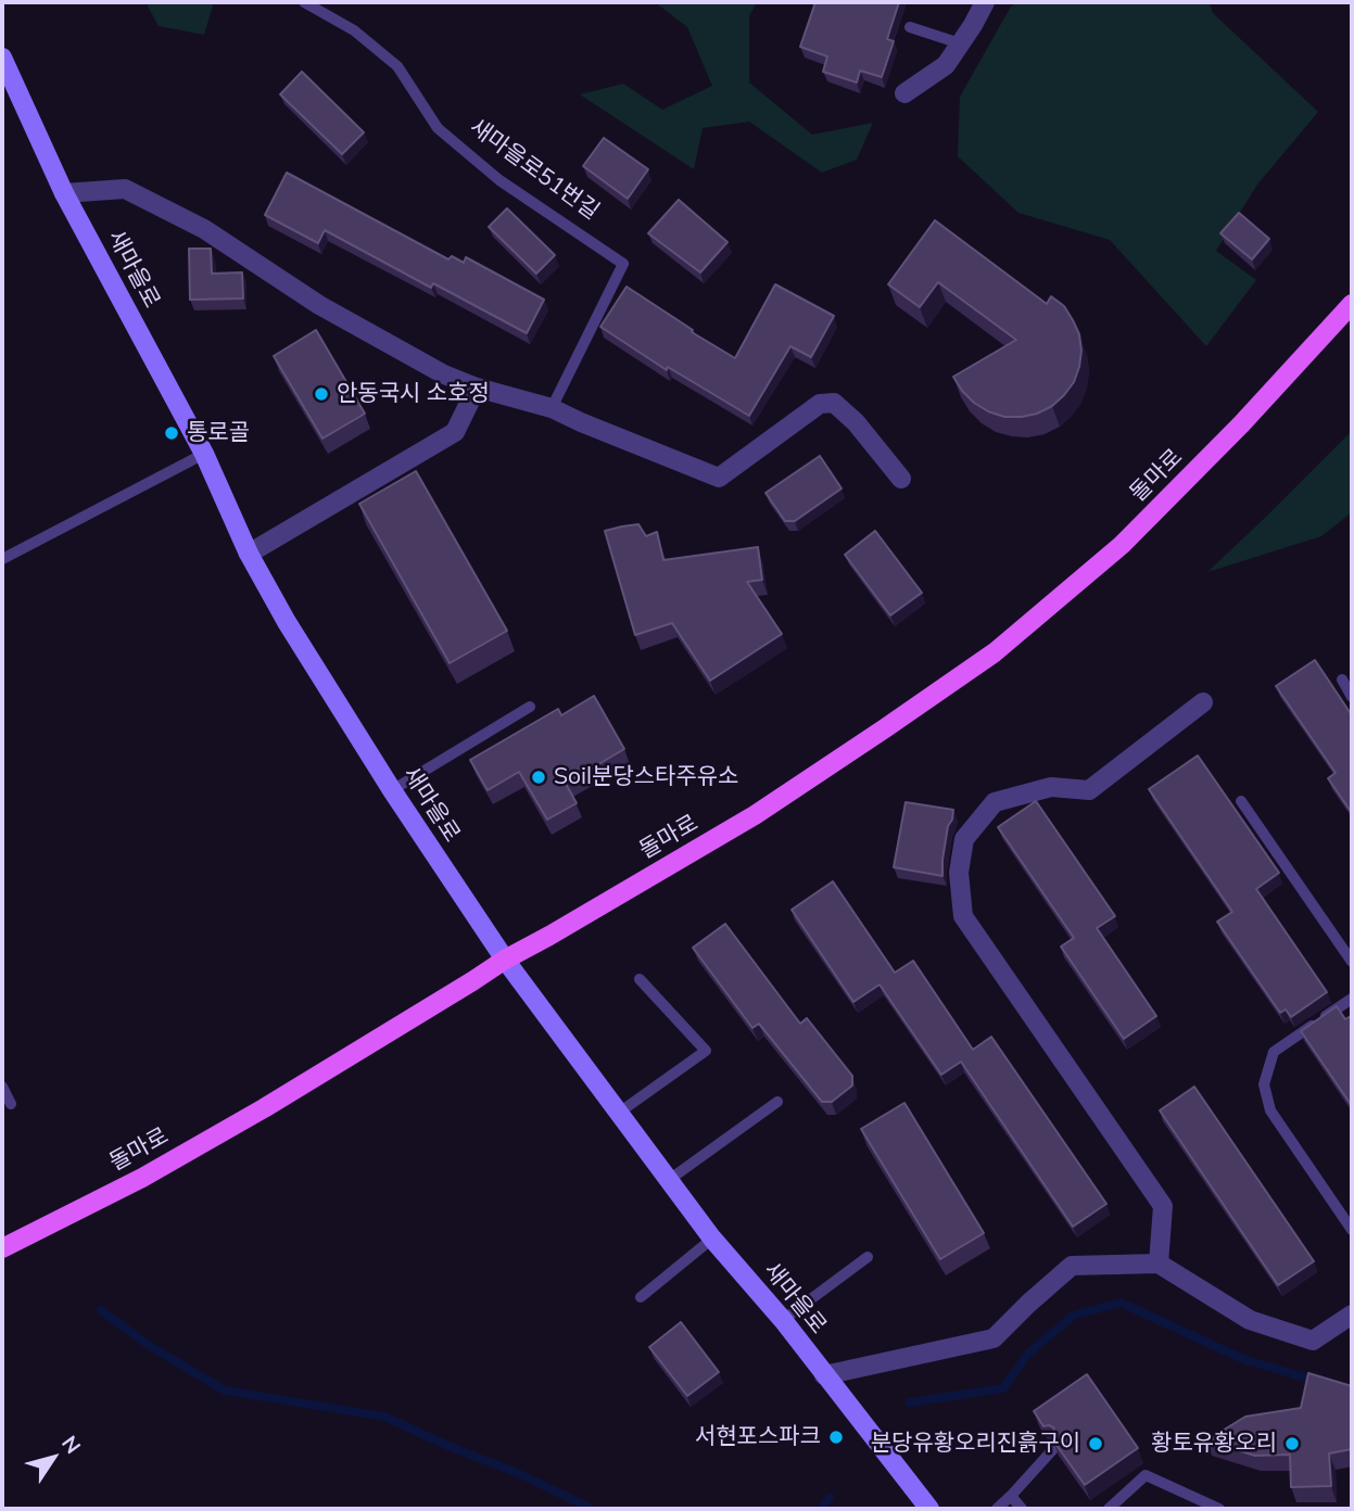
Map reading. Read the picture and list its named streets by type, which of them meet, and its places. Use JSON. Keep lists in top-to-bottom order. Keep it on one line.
{"streets":{"main road":["돌마로"],"street":["새마을로"],"lane":["새마을로51번길"]},"crossings":[["새마을로","돌마로"]],"places":["안동국시 소호정","통로골","Soil분당스타주유소","서현포스파크","분당유황오리진흙구이","황토유황오리"],"north":"top right"}
